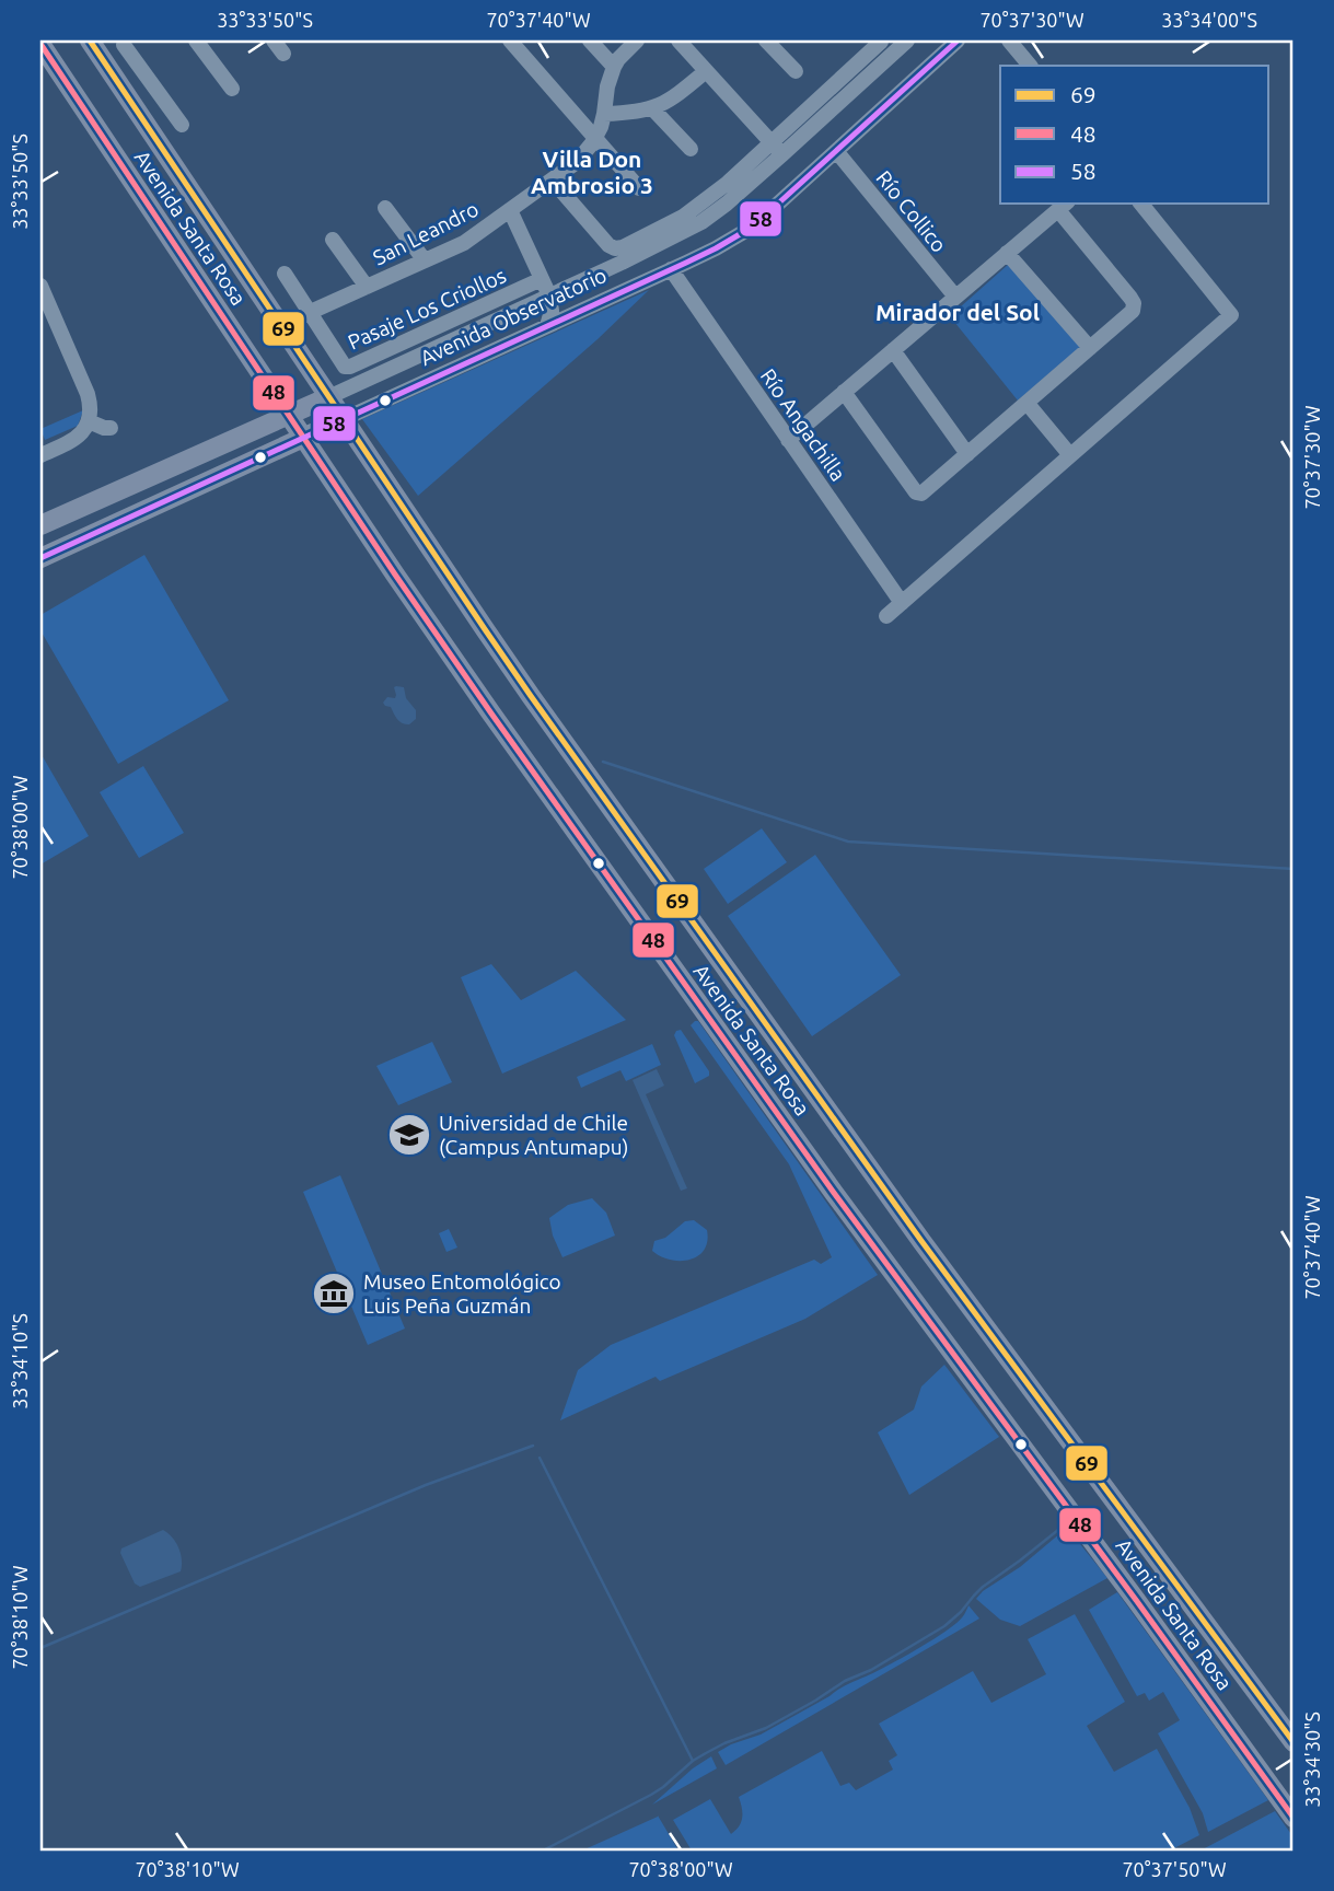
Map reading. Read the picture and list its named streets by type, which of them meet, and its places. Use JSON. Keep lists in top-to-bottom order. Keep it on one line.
{"streets":{"main road":["Avenida Santa Rosa","Avenida Observatorio"],"street":["Río Collico","San Leandro","Pasaje Los Criollos","Río Angachilla"]},"crossings":[["Río Collico","Avenida Observatorio"],["Avenida Santa Rosa","San Leandro"],["Avenida Santa Rosa","Avenida Observatorio"],["San Leandro","Pasaje Los Criollos"],["Avenida Observatorio","Río Angachilla"]],"districts":["Villa Don Ambrosio 3","Mirador del Sol"],"places":{"school or university":["Universidad de Chile (Campus Antumapu)"],"museum":["Museo Entomológico Luis Peña Guzmán"]},"lines":["transit line 69","transit line 58","transit line 48"],"legend":["69","48","58"],"coordinates":["33°33'50\"S","70°37'40\"W","70°37'30\"W","33°34'00\"S","70°38'00\"W","33°34'10\"S","70°38'10\"W","33°34'30\"S","70°37'50\"W"]}
